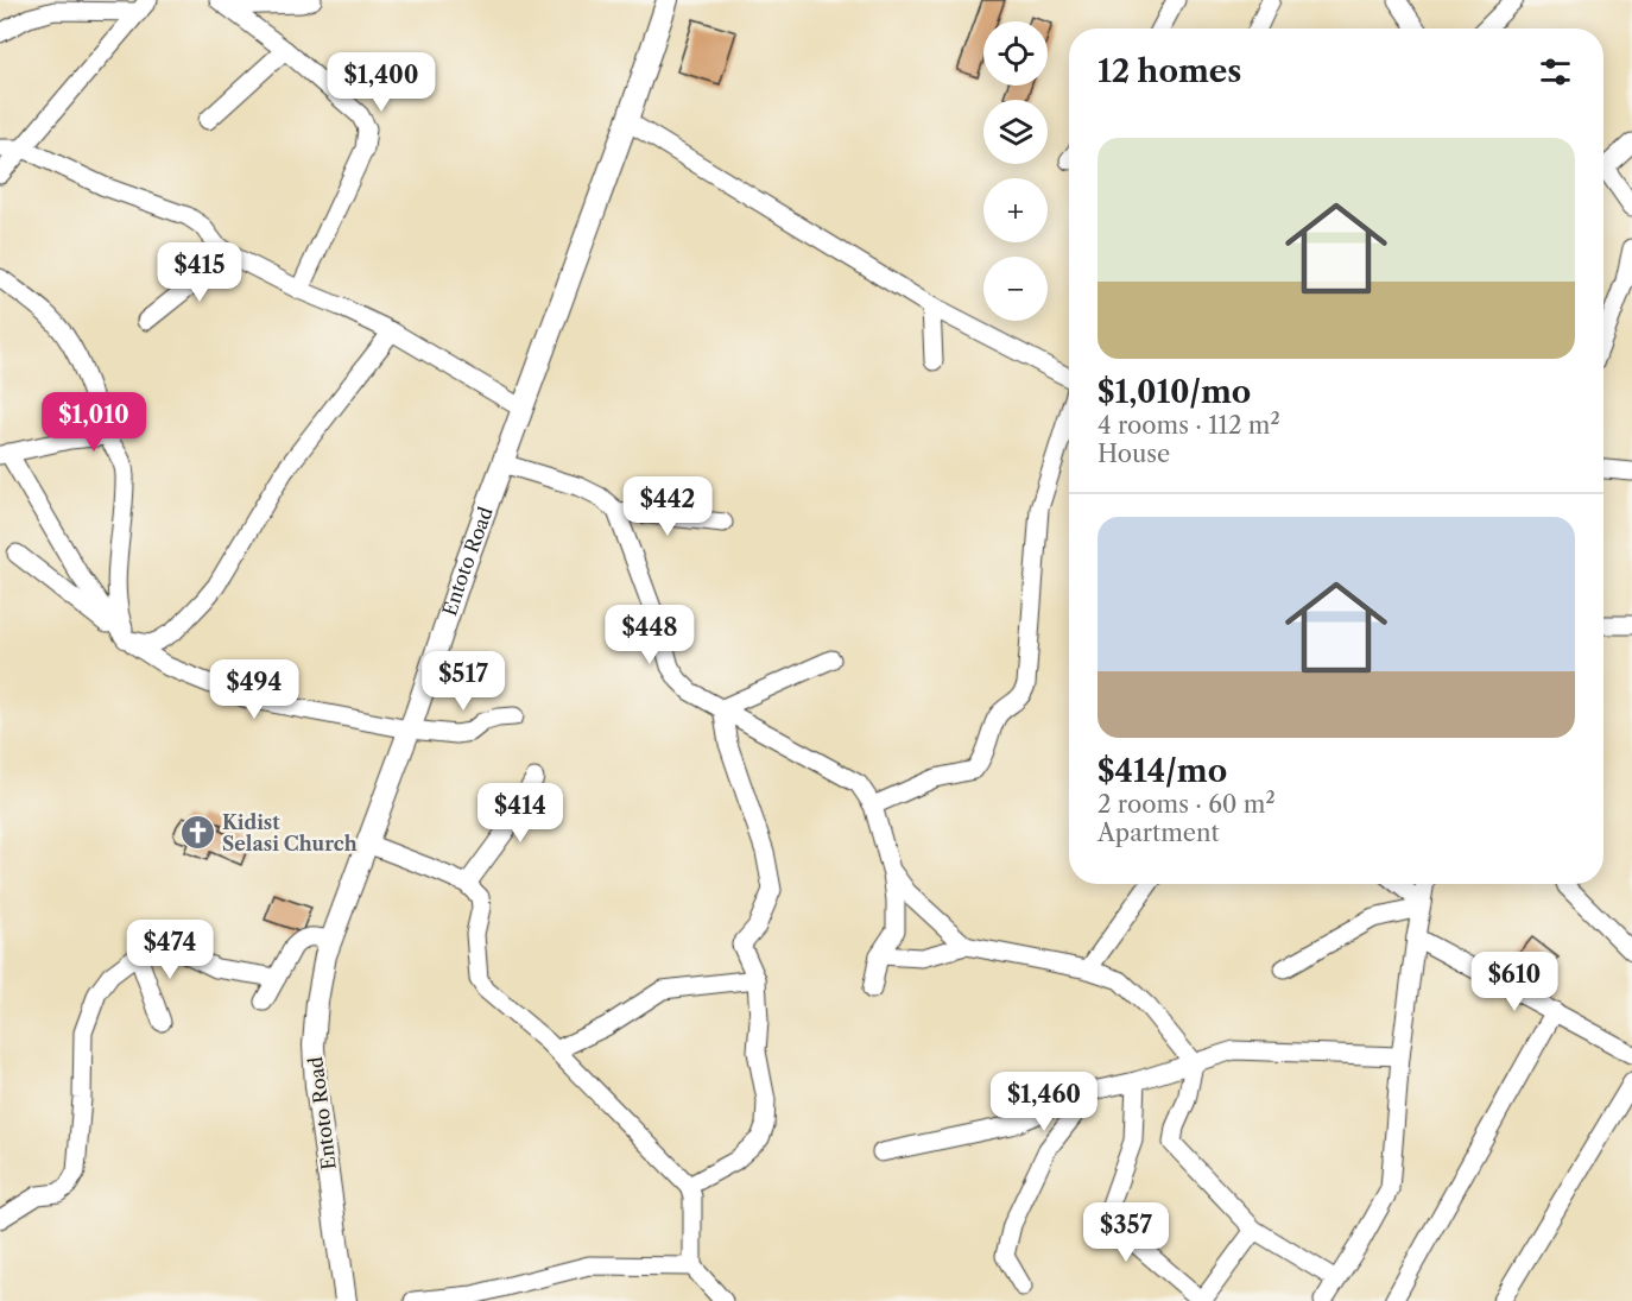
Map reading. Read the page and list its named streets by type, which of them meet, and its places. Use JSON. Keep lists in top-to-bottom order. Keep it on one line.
{"streets":{"main road":["Entoto Road"]},"places":{"church":["Kidist Selasi Church"]},"page":{"map_buttons":["+","−"],"heading":"12 homes","price":["$1,400","$415","$1,010","$442","$448","$517","$494","$414","$474","$610","$1,460","$357"],"list":[{"name":"$1,010/mo","note":"4 rooms · 112 m² · House"},{"name":"$414/mo","note":"2 rooms · 60 m² · Apartment"}]}}
